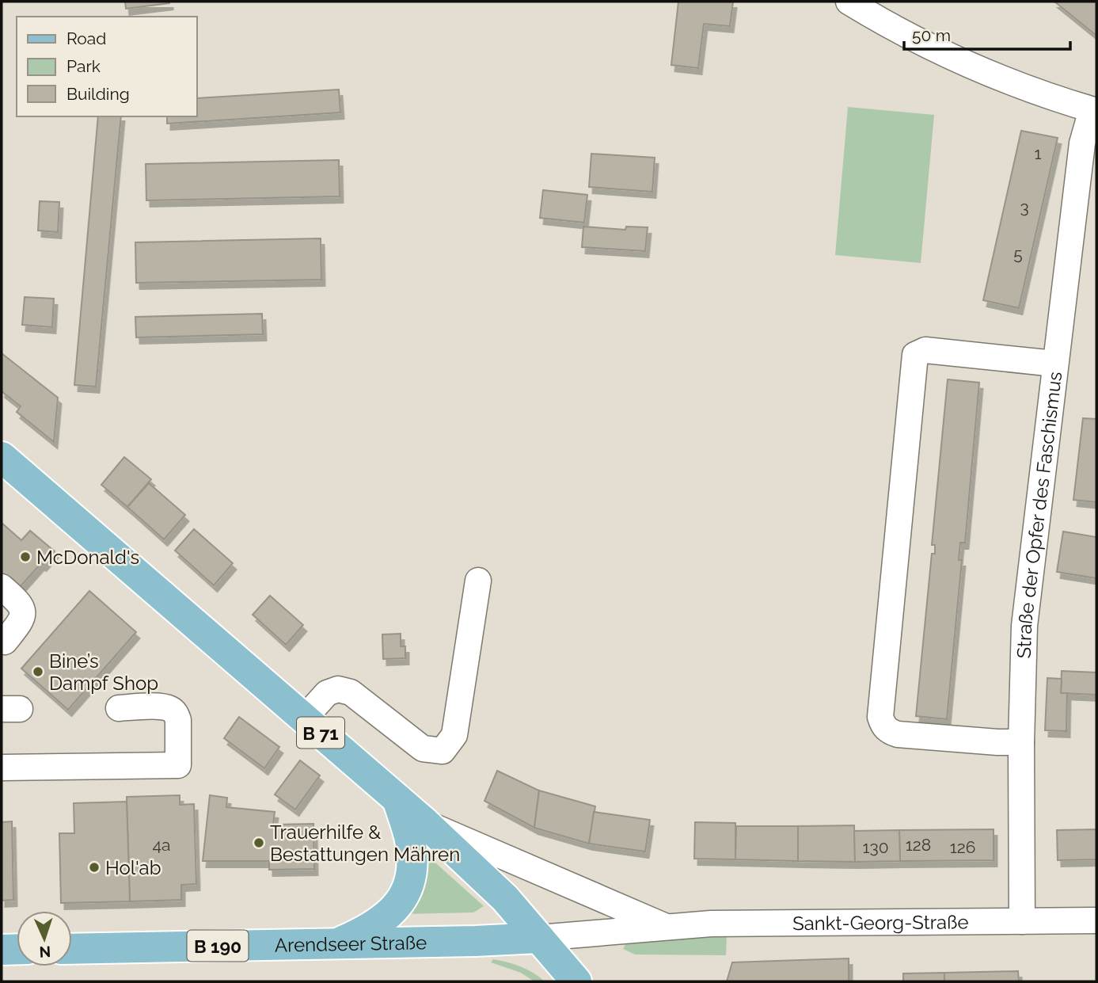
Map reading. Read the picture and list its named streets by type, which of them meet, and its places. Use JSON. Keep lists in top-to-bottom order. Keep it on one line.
{"streets":{"main road":["B 71","Arendseer Straße","B 190"],"street":["Straße der Opfer des Faschismus","Sankt-Georg-Straße"]},"crossings":[["Straße der Opfer des Faschismus","Sankt-Georg-Straße"],["B 71","Sankt-Georg-Straße"],["B 71","Arendseer Straße"],["Sankt-Georg-Straße","Arendseer Straße"]],"places":["McDonald's","Bine’s Dampf Shop","Trauerhilfe & Bestattungen Mähren","Hol'ab"],"house_numbers":["1","3","5","4a","128","130","126"],"legend":["Road","Park","Building"],"scale_bar":"50 m","north":"bottom"}
